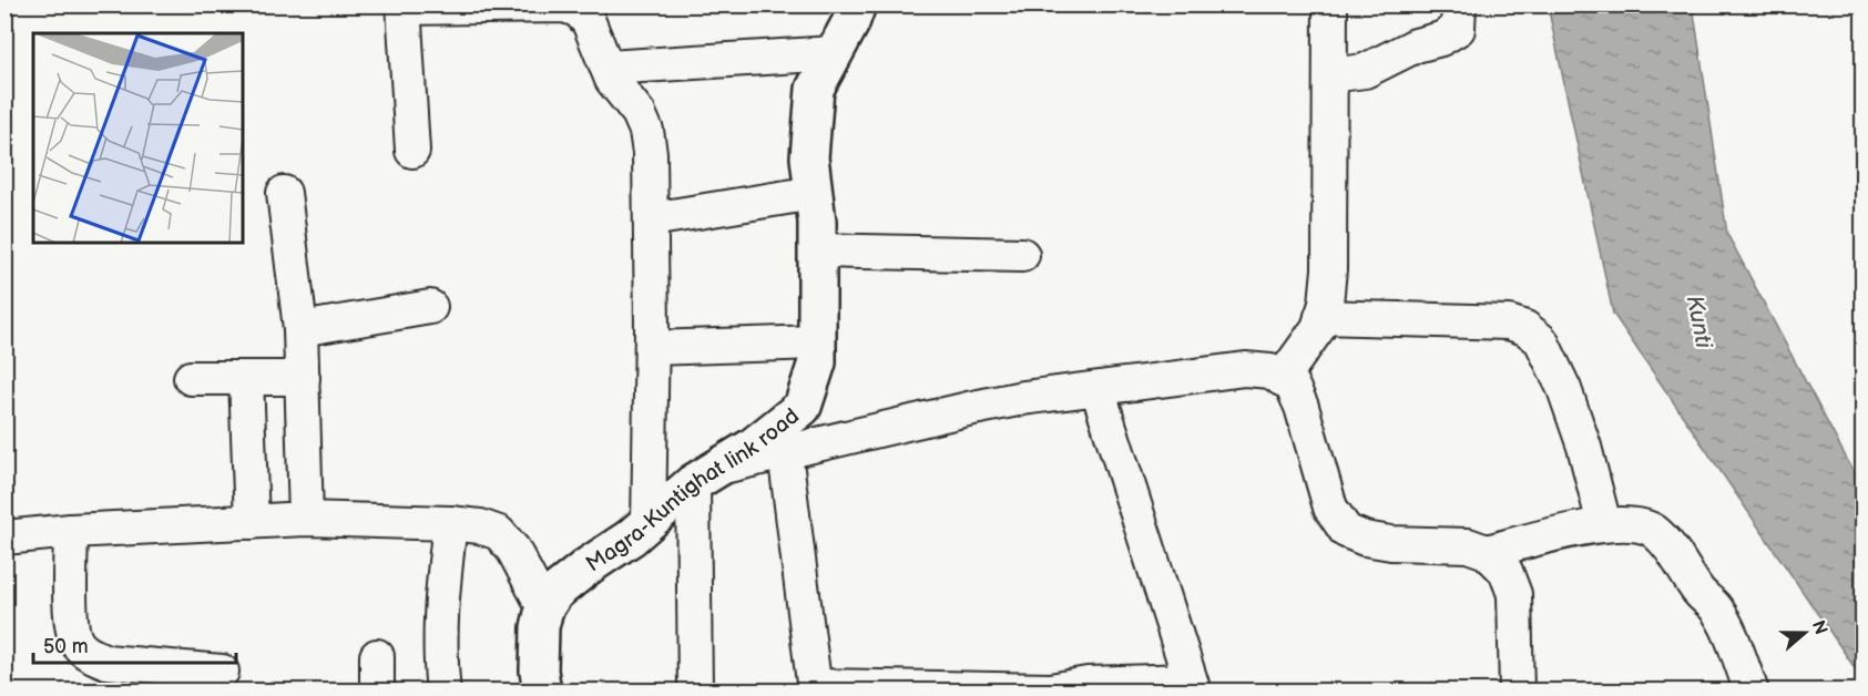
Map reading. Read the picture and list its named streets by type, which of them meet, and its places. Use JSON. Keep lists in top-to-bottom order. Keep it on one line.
{"streets":{"street":["Magra-Kuntighat link road"]},"water":["Kunti"],"scale_bar":"50 m","north":"right"}
